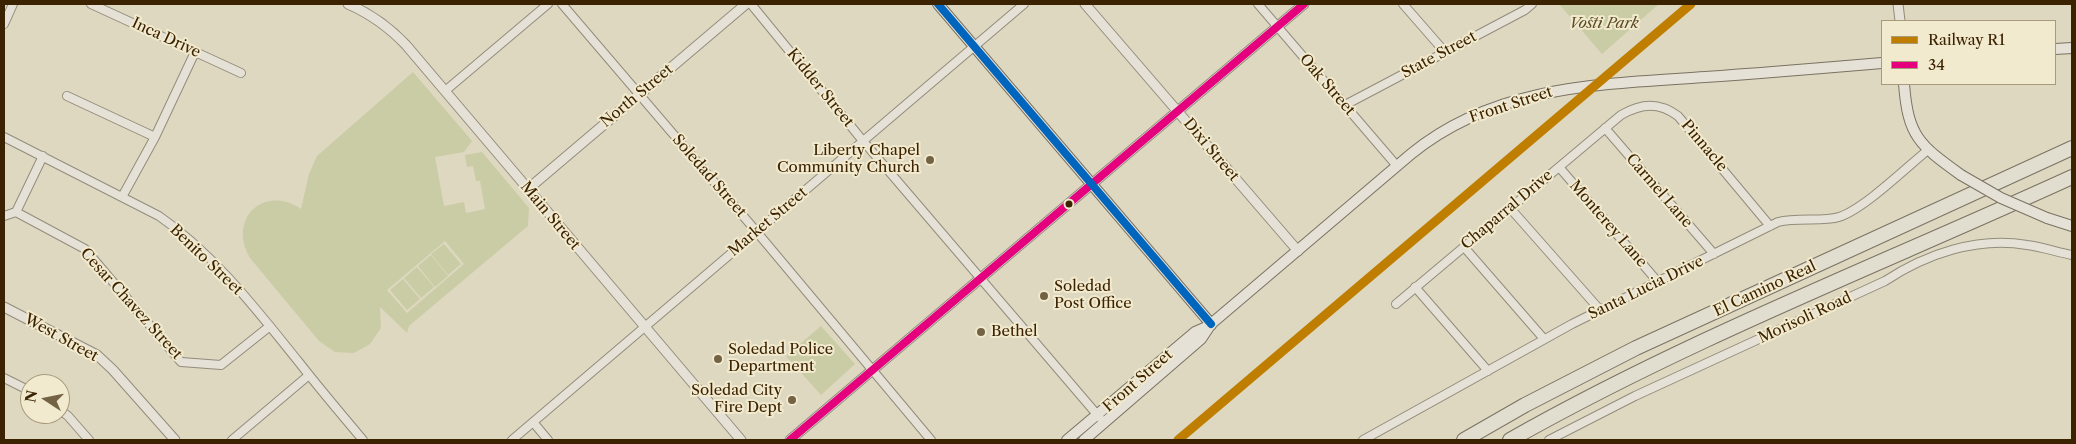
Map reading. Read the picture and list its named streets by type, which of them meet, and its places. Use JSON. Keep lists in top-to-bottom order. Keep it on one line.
{"streets":{"highway":["El Camino Real"],"main road":["Front Street"],"street":["Inca Drive","State Street","Oak Street","Kidder Street","North Street","Pinnacle","Dixi Street","Soledad Street","Carmel Lane","Chaparral Drive","Main Street","Market Street","Monterey Lane","Benito Street","Santa Lucia Drive","Cesar Chavez Street","Morisoli Road","West Street"]},"crossings":[["State Street","Oak Street"],["Oak Street","Front Street"],["Kidder Street","Front Street"],["Kidder Street","Market Street"],["North Street","Soledad Street"],["North Street","Main Street"],["Front Street","Dixi Street"],["Pinnacle","Chaparral Drive"],["Pinnacle","Santa Lucia Drive"],["Soledad Street","Market Street"],["Carmel Lane","Chaparral Drive"],["Carmel Lane","Santa Lucia Drive"],["Chaparral Drive","Monterey Lane"],["Main Street","Market Street"],["Monterey Lane","Santa Lucia Drive"],["Benito Street","Cesar Chavez Street"]],"parks":["Vosti Park"],"places":["Liberty Chapel Community Church","Soledad Post Office","Bethel","Soledad Police Department","Soledad City Fire Dept"],"lines":["rail line R1","transit line 34"],"legend":["Railway R1","34"],"north":"left"}
